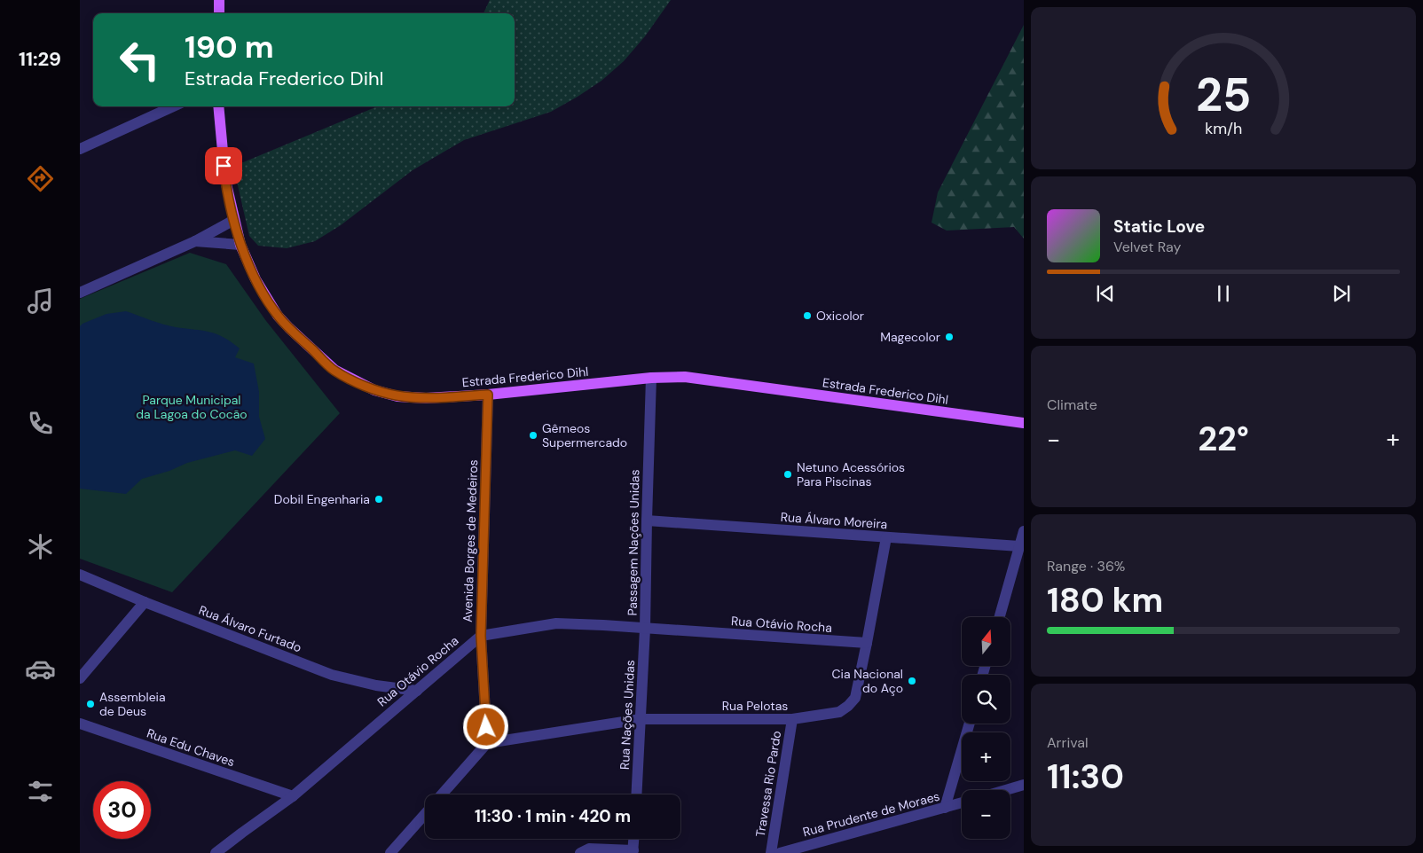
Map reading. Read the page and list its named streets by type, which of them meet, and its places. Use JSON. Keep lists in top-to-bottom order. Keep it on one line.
{"streets":{"main road":["Estrada Frederico Dihl"],"street":["Rua Álvaro Moreira","Avenida Borges de Medeiros","Passagem Nações Unidas","Rua Otávio Rocha","Rua Álvaro Furtado","Rua Pelotas","Rua Nações Unidas","Rua Edu Chaves","Travessa Rio Pardo","Rua Prudente de Moraes"]},"crossings":[["Estrada Frederico Dihl","Avenida Borges de Medeiros"],["Estrada Frederico Dihl","Passagem Nações Unidas"],["Rua Álvaro Moreira","Passagem Nações Unidas"],["Rua Álvaro Moreira","Rua Pelotas"],["Avenida Borges de Medeiros","Rua Otávio Rocha"],["Avenida Borges de Medeiros","Rua Pelotas"],["Passagem Nações Unidas","Rua Otávio Rocha"],["Passagem Nações Unidas","Rua Nações Unidas"],["Rua Otávio Rocha","Rua Álvaro Furtado"],["Rua Otávio Rocha","Rua Pelotas"],["Rua Otávio Rocha","Rua Nações Unidas"],["Rua Otávio Rocha","Rua Edu Chaves"],["Rua Pelotas","Rua Nações Unidas"],["Rua Pelotas","Travessa Rio Pardo"]],"parks":["Parque Municipal da Lagoa do Cocão"],"places":["Oxicolor","Magecolor","Gêmeos Supermercado","Netuno Acessórios Para Piscinas","Dobil Engenharia","Cia Nacional do Aço","Assembleia de Deus"],"north":"top","page":{"tabs":"11:29","turn":["190 m","Estrada Frederico Dihl"],"song":["Static Love","Velvet Ray"],"tile":["Climate",["Range · 36%","180 km"],["Arrival","11:30"]],"heat":["−","22°","+"],"map_buttons":["+","−"],"limit":"30","trip":"11:30 · 1 min · 420 m","gauge":["25","km/h"]}}
